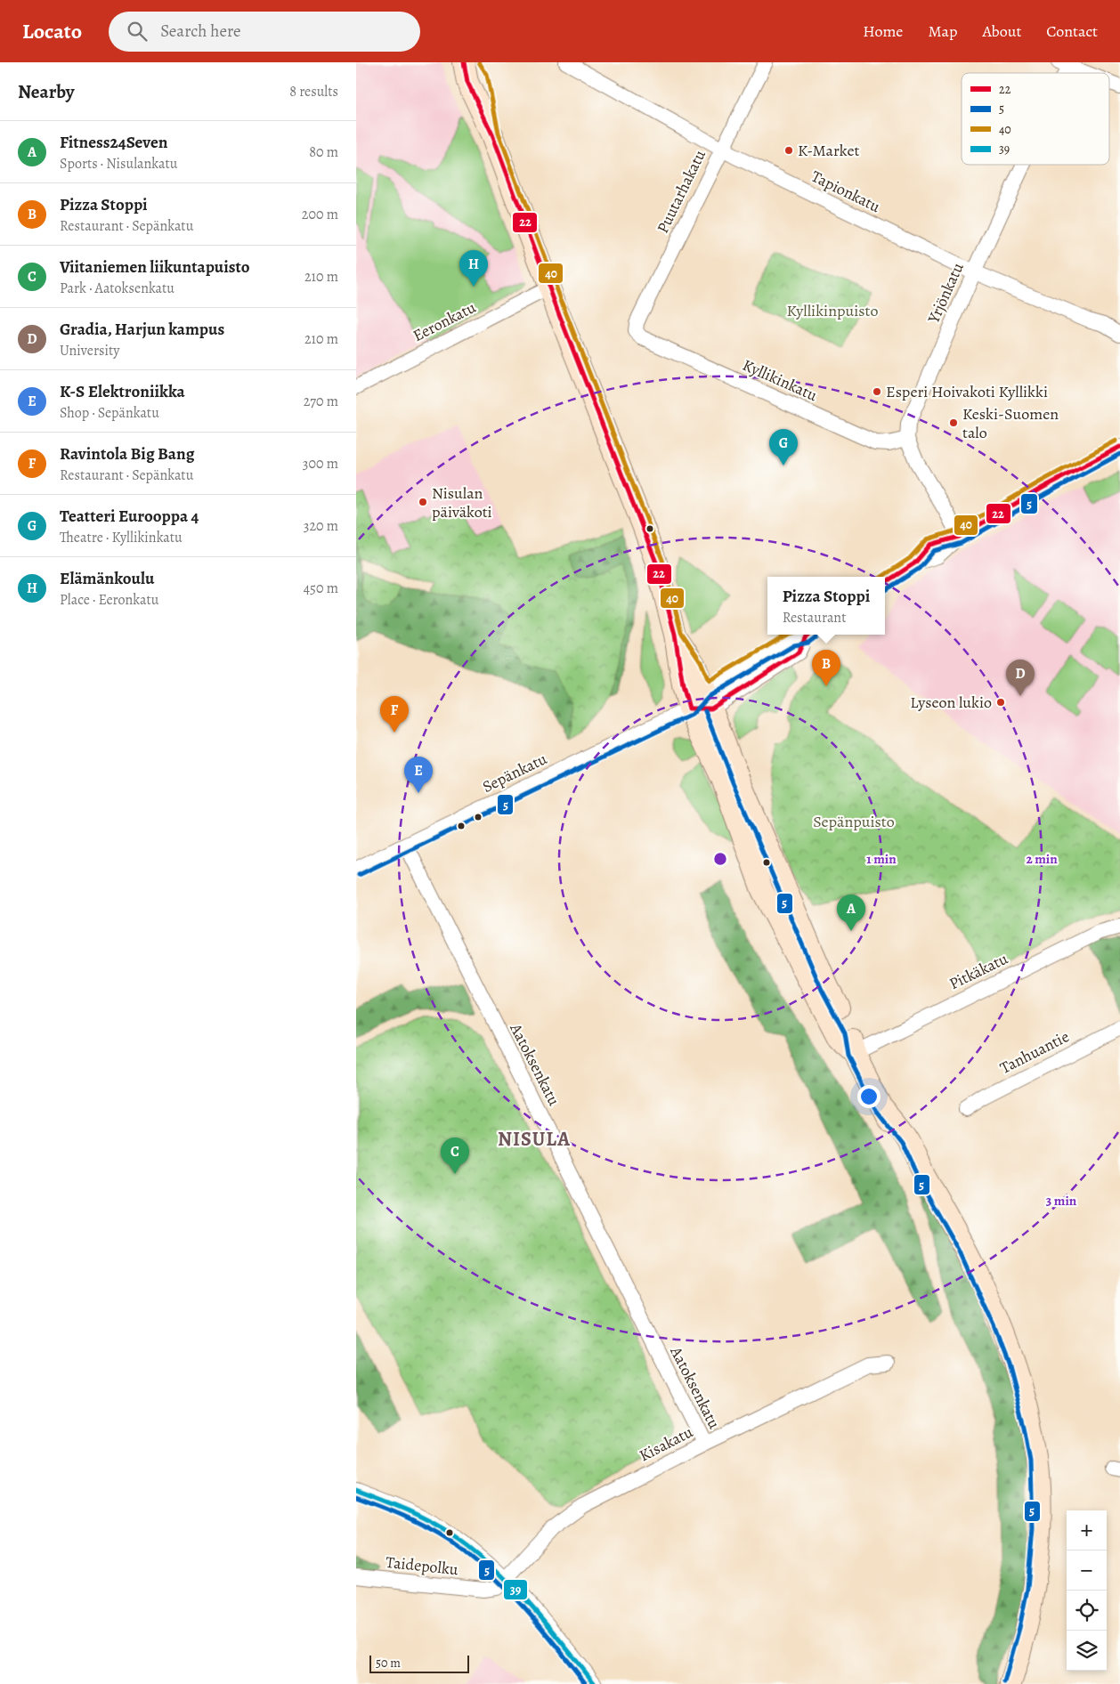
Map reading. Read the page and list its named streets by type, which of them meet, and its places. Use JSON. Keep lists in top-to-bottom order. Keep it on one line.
{"streets":{"street":["Puutarhakatu","Tapionkatu","Yrjönkatu","Eeronkatu","Kyllikinkatu","Sepänkatu","Pitkäkatu","Tanhuantie","Aatoksenkatu","Kisakatu","Taidepolku"]},"crossings":[["Puutarhakatu","Tapionkatu"],["Puutarhakatu","Kyllikinkatu"],["Tapionkatu","Yrjönkatu"],["Yrjönkatu","Kyllikinkatu"],["Sepänkatu","Aatoksenkatu"],["Aatoksenkatu","Kisakatu"],["Kisakatu","Taidepolku"]],"districts":["NISULA"],"parks":["Kyllikinpuisto","Sepänpuisto"],"places":["K-Market","Esperi Hoivakoti Kyllikki","Keski-Suomen talo","Nisulan päiväkoti","Lyseon lukio"],"lines":["transit line 22","transit line 40","transit line 5","transit line 39"],"legend":["22","5","40","39"],"scale_bar":"50 m","page":{"header":"Locato","search":"Search here","nav":["Home","Map","About","Contact"],"heading":["Nearby","8 results"],"list":[{"mark":"A","name":"Fitness24Seven","note":"Sports · Nisulankatu","value":"80 m"},{"mark":"B","name":"Pizza Stoppi","note":"Restaurant · Sepänkatu","value":"200 m"},{"mark":"C","name":"Viitaniemen liikuntapuisto","note":"Park · Aatoksenkatu","value":"210 m"},{"mark":"D","name":"Gradia, Harjun kampus","note":"University","value":"210 m"},{"mark":"E","name":"K-S Elektroniikka","note":"Shop · Sepänkatu","value":"270 m"},{"mark":"F","name":"Ravintola Big Bang","note":"Restaurant · Sepänkatu","value":"300 m"},{"mark":"G","name":"Teatteri Eurooppa 4","note":"Theatre · Kyllikinkatu","value":"320 m"},{"mark":"H","name":"Elämänkoulu","note":"Place · Eeronkatu","value":"450 m"}],"pins":["H","G","B","D","F","E","A","C"],"popup":["Pizza Stoppi","Restaurant"],"map_buttons":["+","−"],"scale":"50 m"},"rings":["1 min","2 min","3 min"]}
